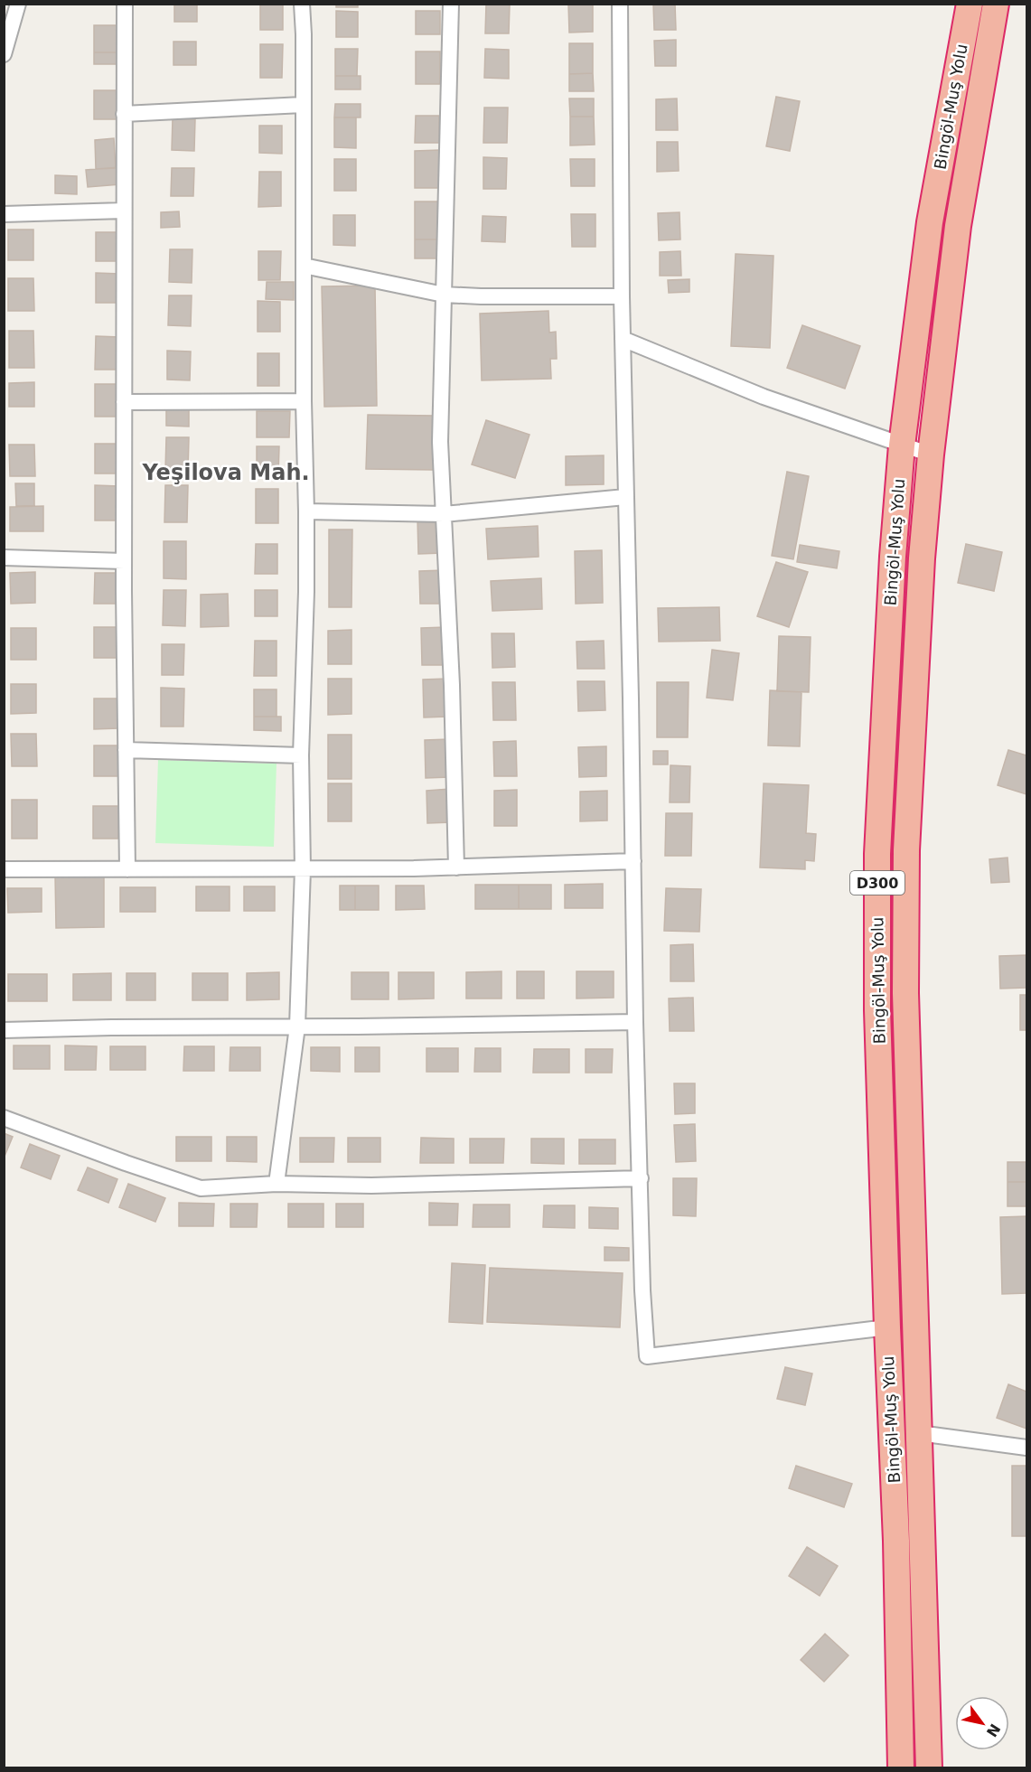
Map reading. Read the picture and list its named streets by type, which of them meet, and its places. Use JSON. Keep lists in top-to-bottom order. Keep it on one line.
{"streets":{"highway":["Bingöl-Muş Yolu","D300"]},"districts":["Yeşilova Mah."],"north":"bottom right"}
